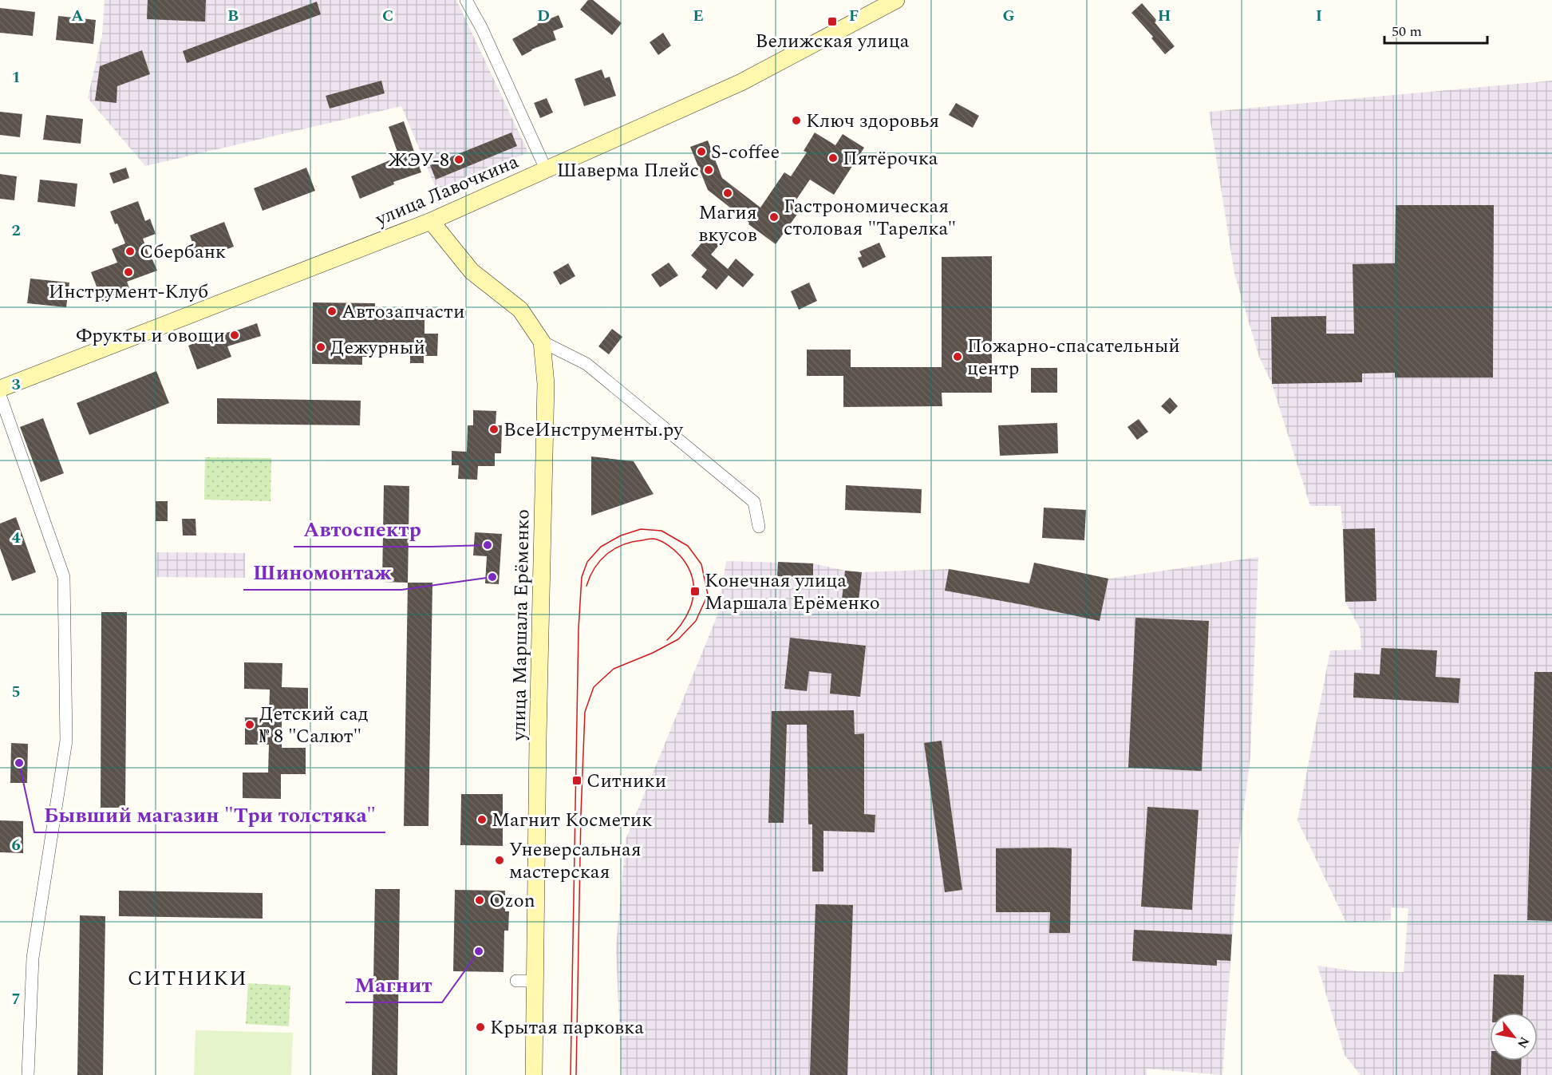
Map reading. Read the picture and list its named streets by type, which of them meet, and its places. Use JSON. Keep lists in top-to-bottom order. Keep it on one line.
{"streets":{"main road":["улица Лавочкина","улица Маршала Ерёменко"]},"crossings":[["улица Лавочкина","улица Маршала Ерёменко"]],"districts":["СИТНИКИ"],"places":{"transit":["Велижская улица","Конечная улица Маршала Ерёменко","Ситники"],"other":["Ключ здоровья","S-coffee","Пятёрочка","ЖЭУ-8","Шаверма Плейс","Магия вкусов","Гастрономическая столовая \"Тарелка\"","Сбербанк","Инструмент-Клуб","Автозапчасти","Фрукты и овощи","Дежурный","Пожарно-спасательный центр","ВсеИнструменты.ру","Автоспектр","Шиномонтаж","Детский сад № 8 \"Салют\"","Бывший магазин \"Три толстяка\"","Магнит Косметик","Уневерсальная мастерская","Ozon","Магнит","Крытая парковка"]},"scale_bar":"50 m","north":"bottom right","grid":{"columns":["A","B","C","D","E","F","G","H","I"],"rows":["1","2","3","4","5","6","7"]}}
